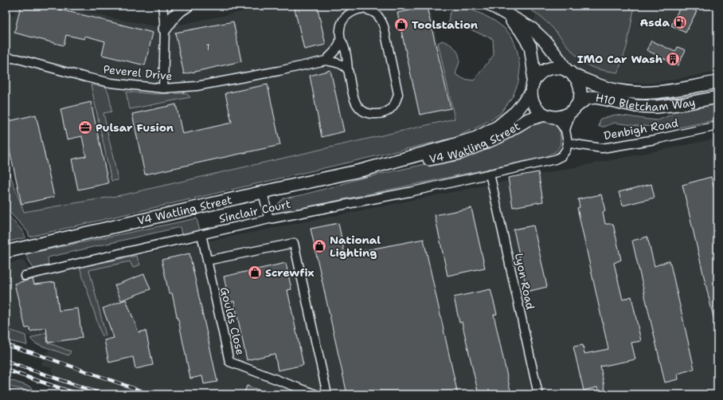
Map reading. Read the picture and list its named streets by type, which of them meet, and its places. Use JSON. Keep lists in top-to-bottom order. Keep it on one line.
{"streets":{"street":["Peverel Drive","H10 Bletcham Way","Denbigh Road","V4 Watling Street","Sinclair Court","Lyon Road","Goulds Close"]},"crossings":[["H10 Bletcham Way","V4 Watling Street"],["Sinclair Court","Lyon Road"],["Sinclair Court","Goulds Close"]],"places":{"fuel station":["Asda"],"shop":["Toolstation","National Lighting","Screwfix"],"building":["IMO Car Wash"],"office":["Pulsar Fusion"]},"house_numbers":["1"]}
